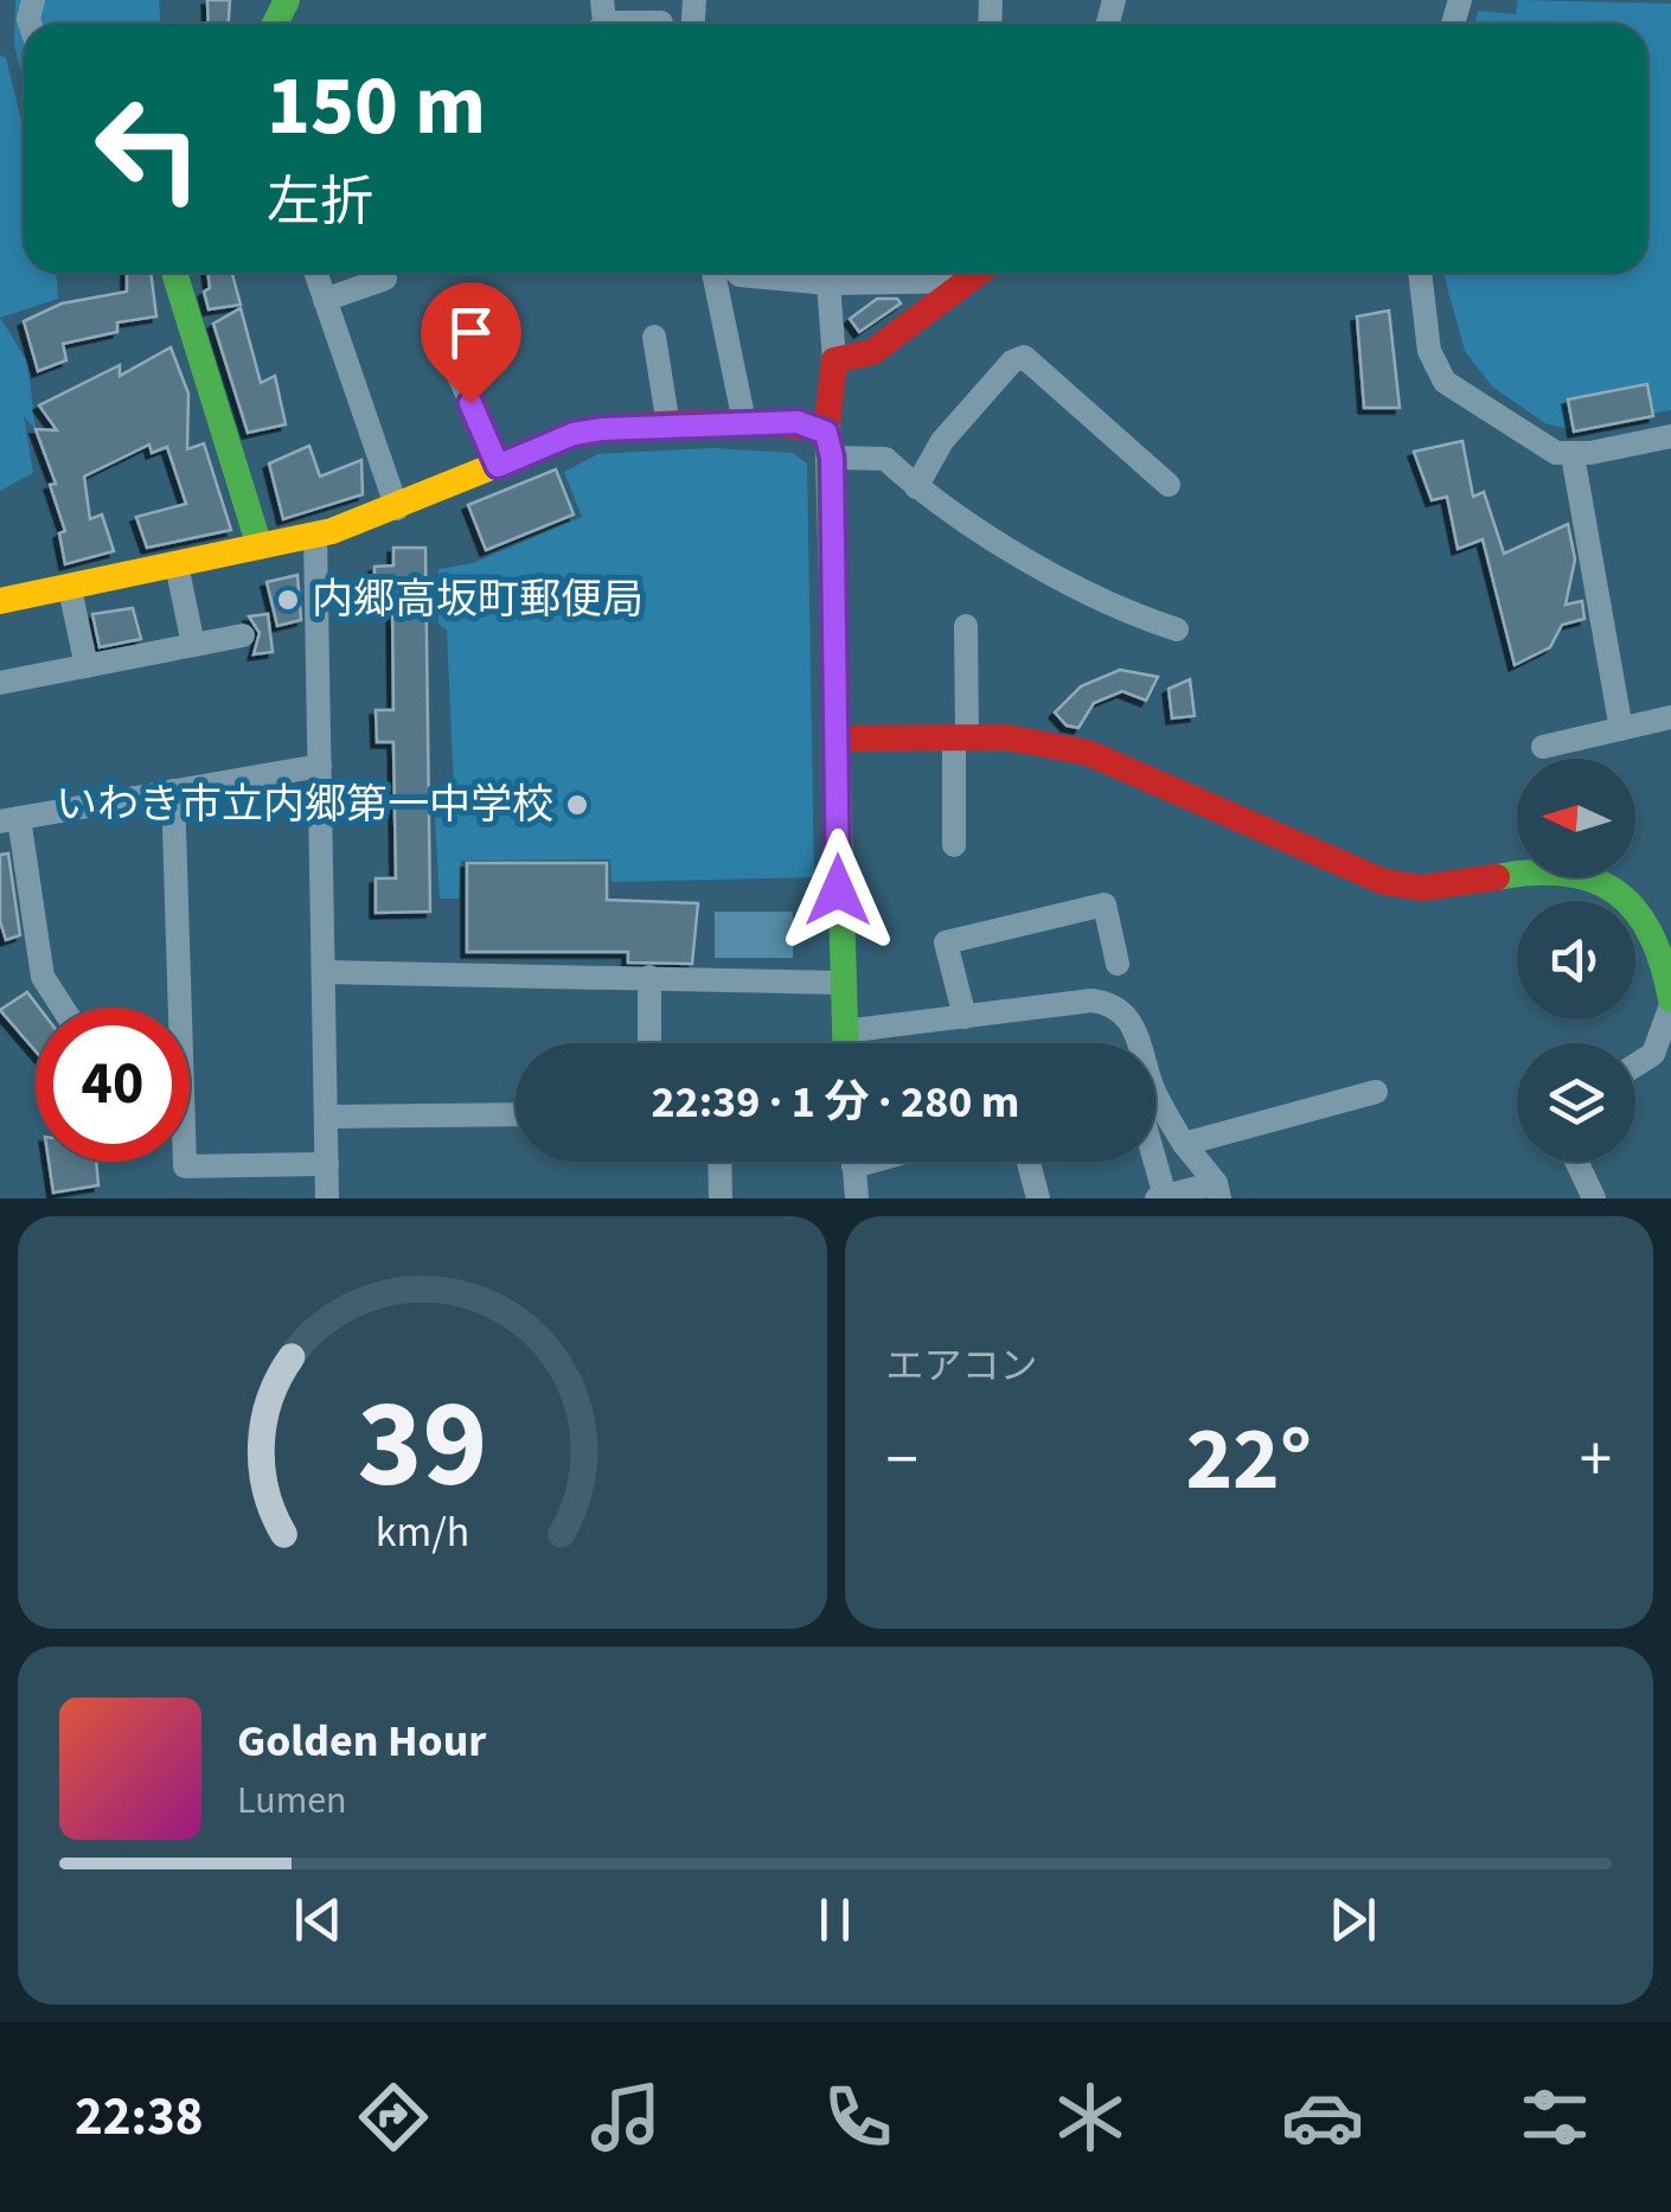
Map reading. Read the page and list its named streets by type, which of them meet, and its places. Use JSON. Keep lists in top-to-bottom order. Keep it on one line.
{"places":["内郷高坂町郵便局","いわき市立内郷第一中学校"],"north":"left","page":{"turn":["150 m","左折"],"limit":"40","trip":"22:39 · 1 分 · 280 m","tile":"エアコン","heat":["−","22°","+"],"song":["Golden Hour","Lumen"],"tabs":"22:38","gauge":["39","km/h"]}}
